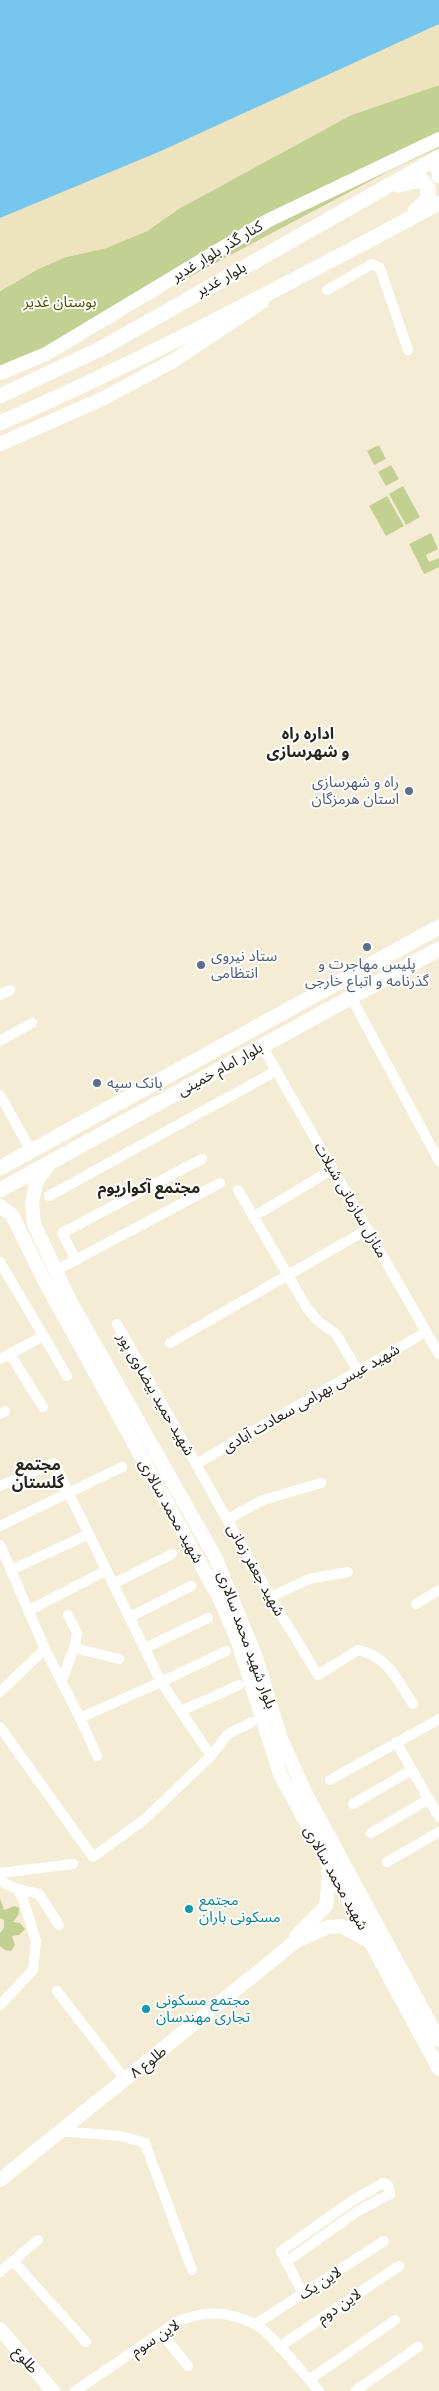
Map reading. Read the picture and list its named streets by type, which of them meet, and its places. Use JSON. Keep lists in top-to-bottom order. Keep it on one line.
{"streets":{"main road":["کنار گذر بلوار غدیر","بلوار غدیر","بلوار امام خمینی","شهید محمد سالاری","بلوار شهید محمد سالاری","طلوع ۸","طلوع"],"street":["منازل سازمانی شیلات","شهید حمید بیضاوی پور","شهید عیسی بهرامی سعادت آبادی","شهید جعفر زمانی","لاین یک","لاین دوم","لاین سوم"]},"crossings":[["بلوار امام خمینی","منازل سازمانی شیلات"],["بلوار امام خمینی","بلوار شهید محمد سالاری"],["منازل سازمانی شیلات","شهید عیسی بهرامی سعادت آبادی"],["شهید حمید بیضاوی پور","شهید عیسی بهرامی سعادت آبادی"],["شهید حمید بیضاوی پور","شهید جعفر زمانی"],["شهید عیسی بهرامی سعادت آبادی","شهید جعفر زمانی"],["شهید محمد سالاری","بلوار شهید محمد سالاری"],["شهید محمد سالاری","طلوع ۸"],["لاین یک","لاین سوم"],["لاین دوم","لاین سوم"]],"districts":["اداره راه و شهرسازی","مجتمع آکواریوم","مجتمع گلستان"],"parks":["بوستان غدیر"],"places":["راه و شهرسازی استان هرمزگان","پلیس مهاجرت و گذرنامه و اتباع خارجى","ستاد نیروی انتظامی","بانک سپه","مجتمع مسکونی باران","مجتمع مسکونی تجاری مهندسان"]}
